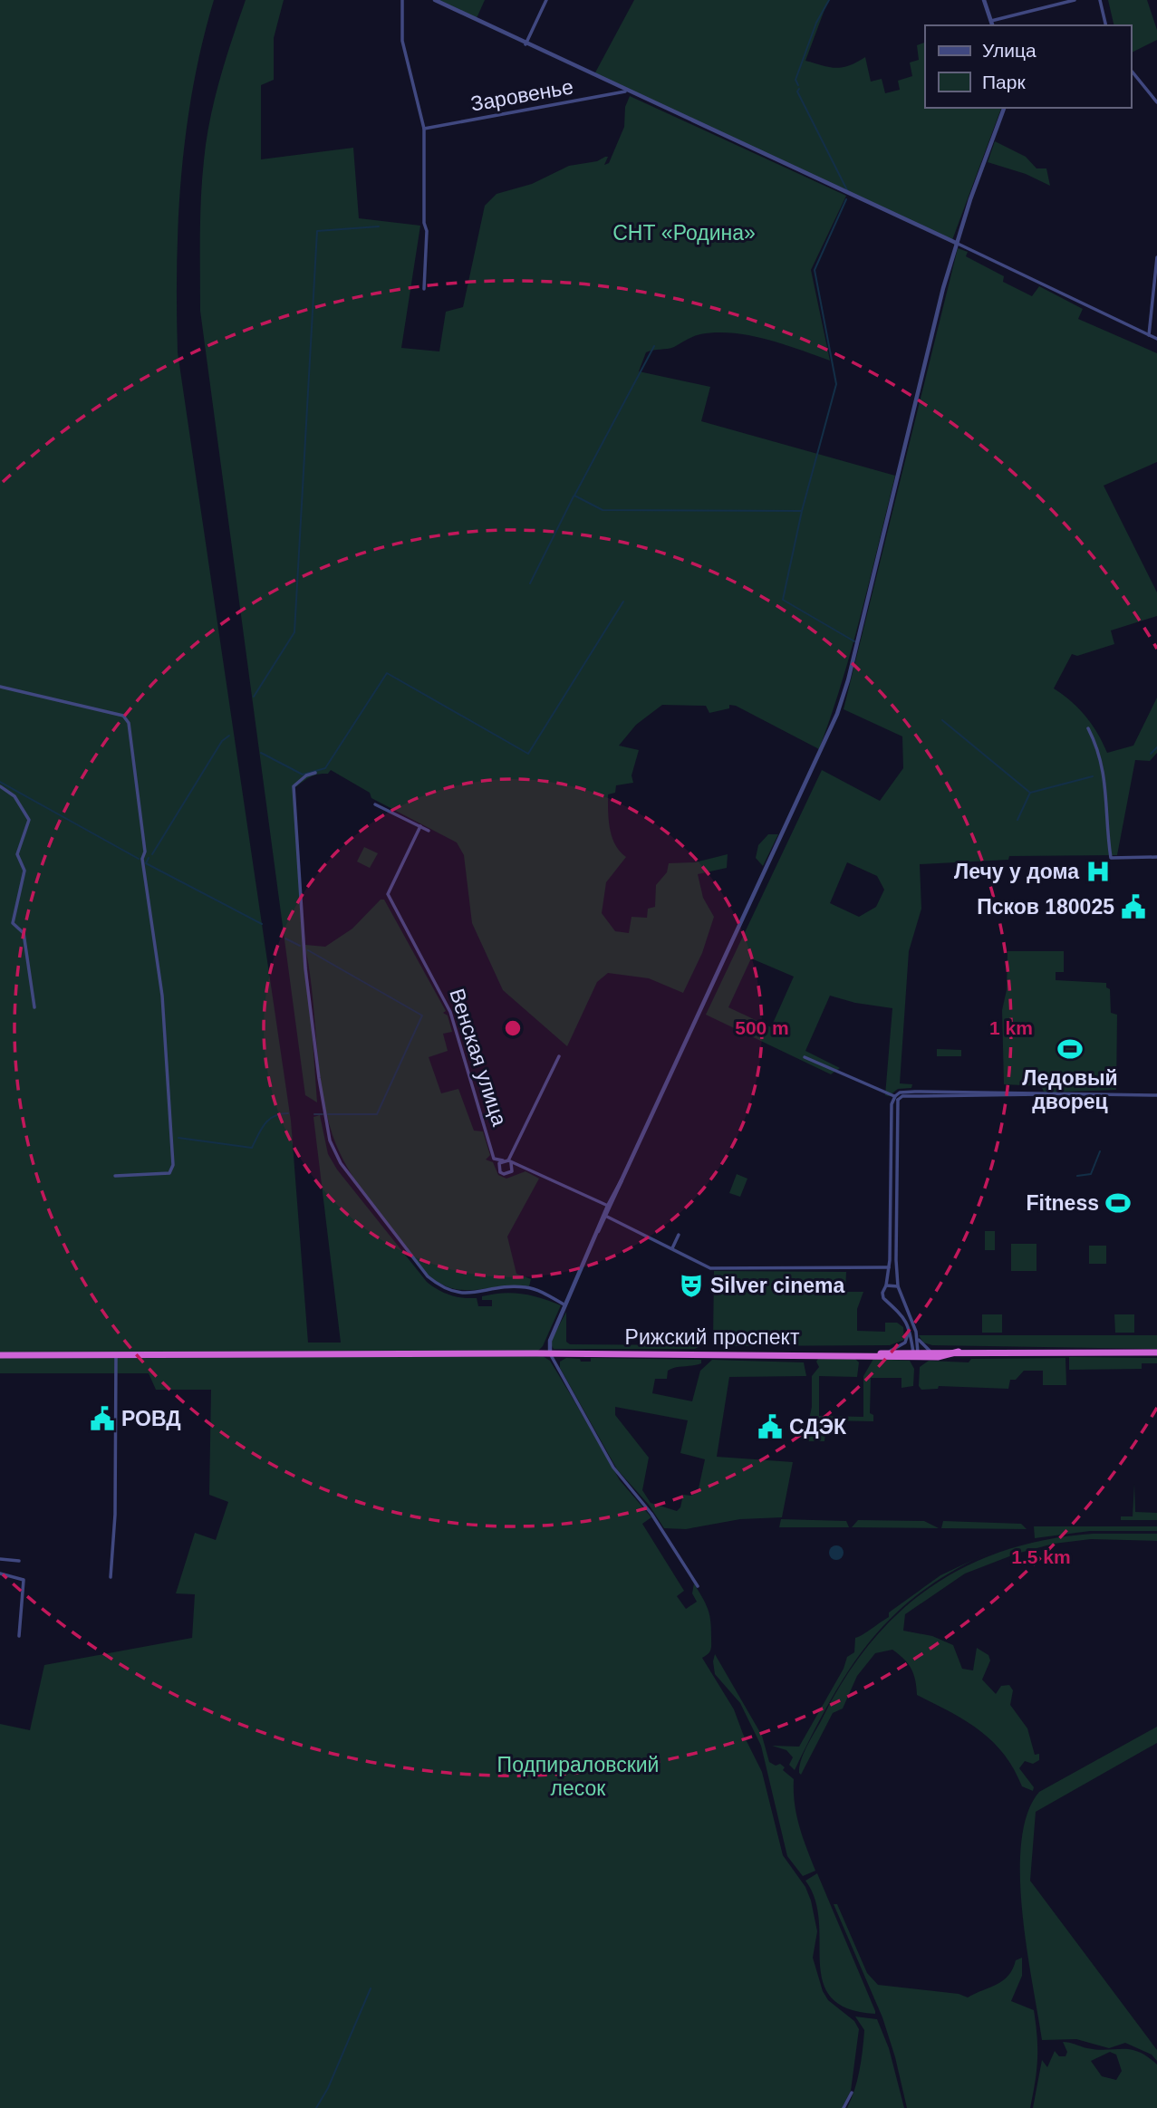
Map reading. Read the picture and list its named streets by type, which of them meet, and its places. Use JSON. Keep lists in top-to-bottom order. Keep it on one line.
{"streets":{"highway":["Рижский проспект"],"street":["Заровенье","Венская улица"]},"parks":["СНТ «Родина»","Подпираловский лесок"],"places":{"hospital":["Лечу у дома"],"public building":["Псков 180025","РОВД","СДЭК"],"sports":["Ледовый дворец","Fitness"],"theatre":["Silver cinema"]},"legend":["Улица","Парк"],"rings":["500 m","1 km","1.5 km"]}
